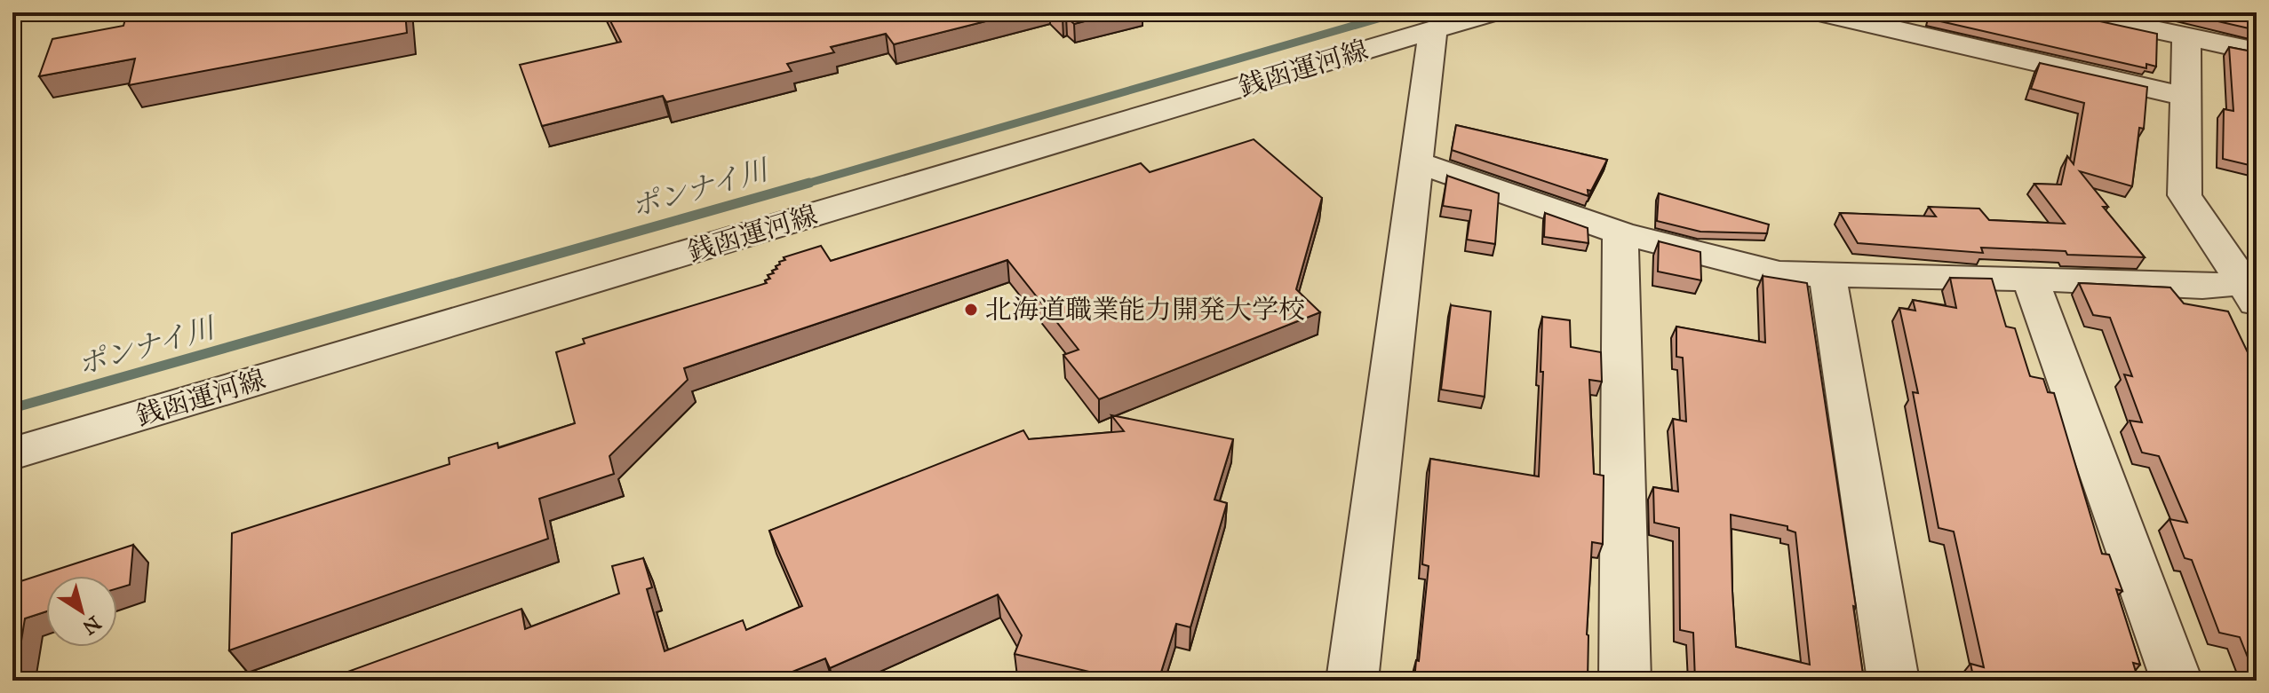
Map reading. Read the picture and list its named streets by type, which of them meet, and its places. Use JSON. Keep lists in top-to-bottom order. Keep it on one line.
{"streets":{"street":["銭函運河線"]},"water":["ポンナイ川"],"places":["北海道職業能力開発大学校"],"north":"bottom right"}
